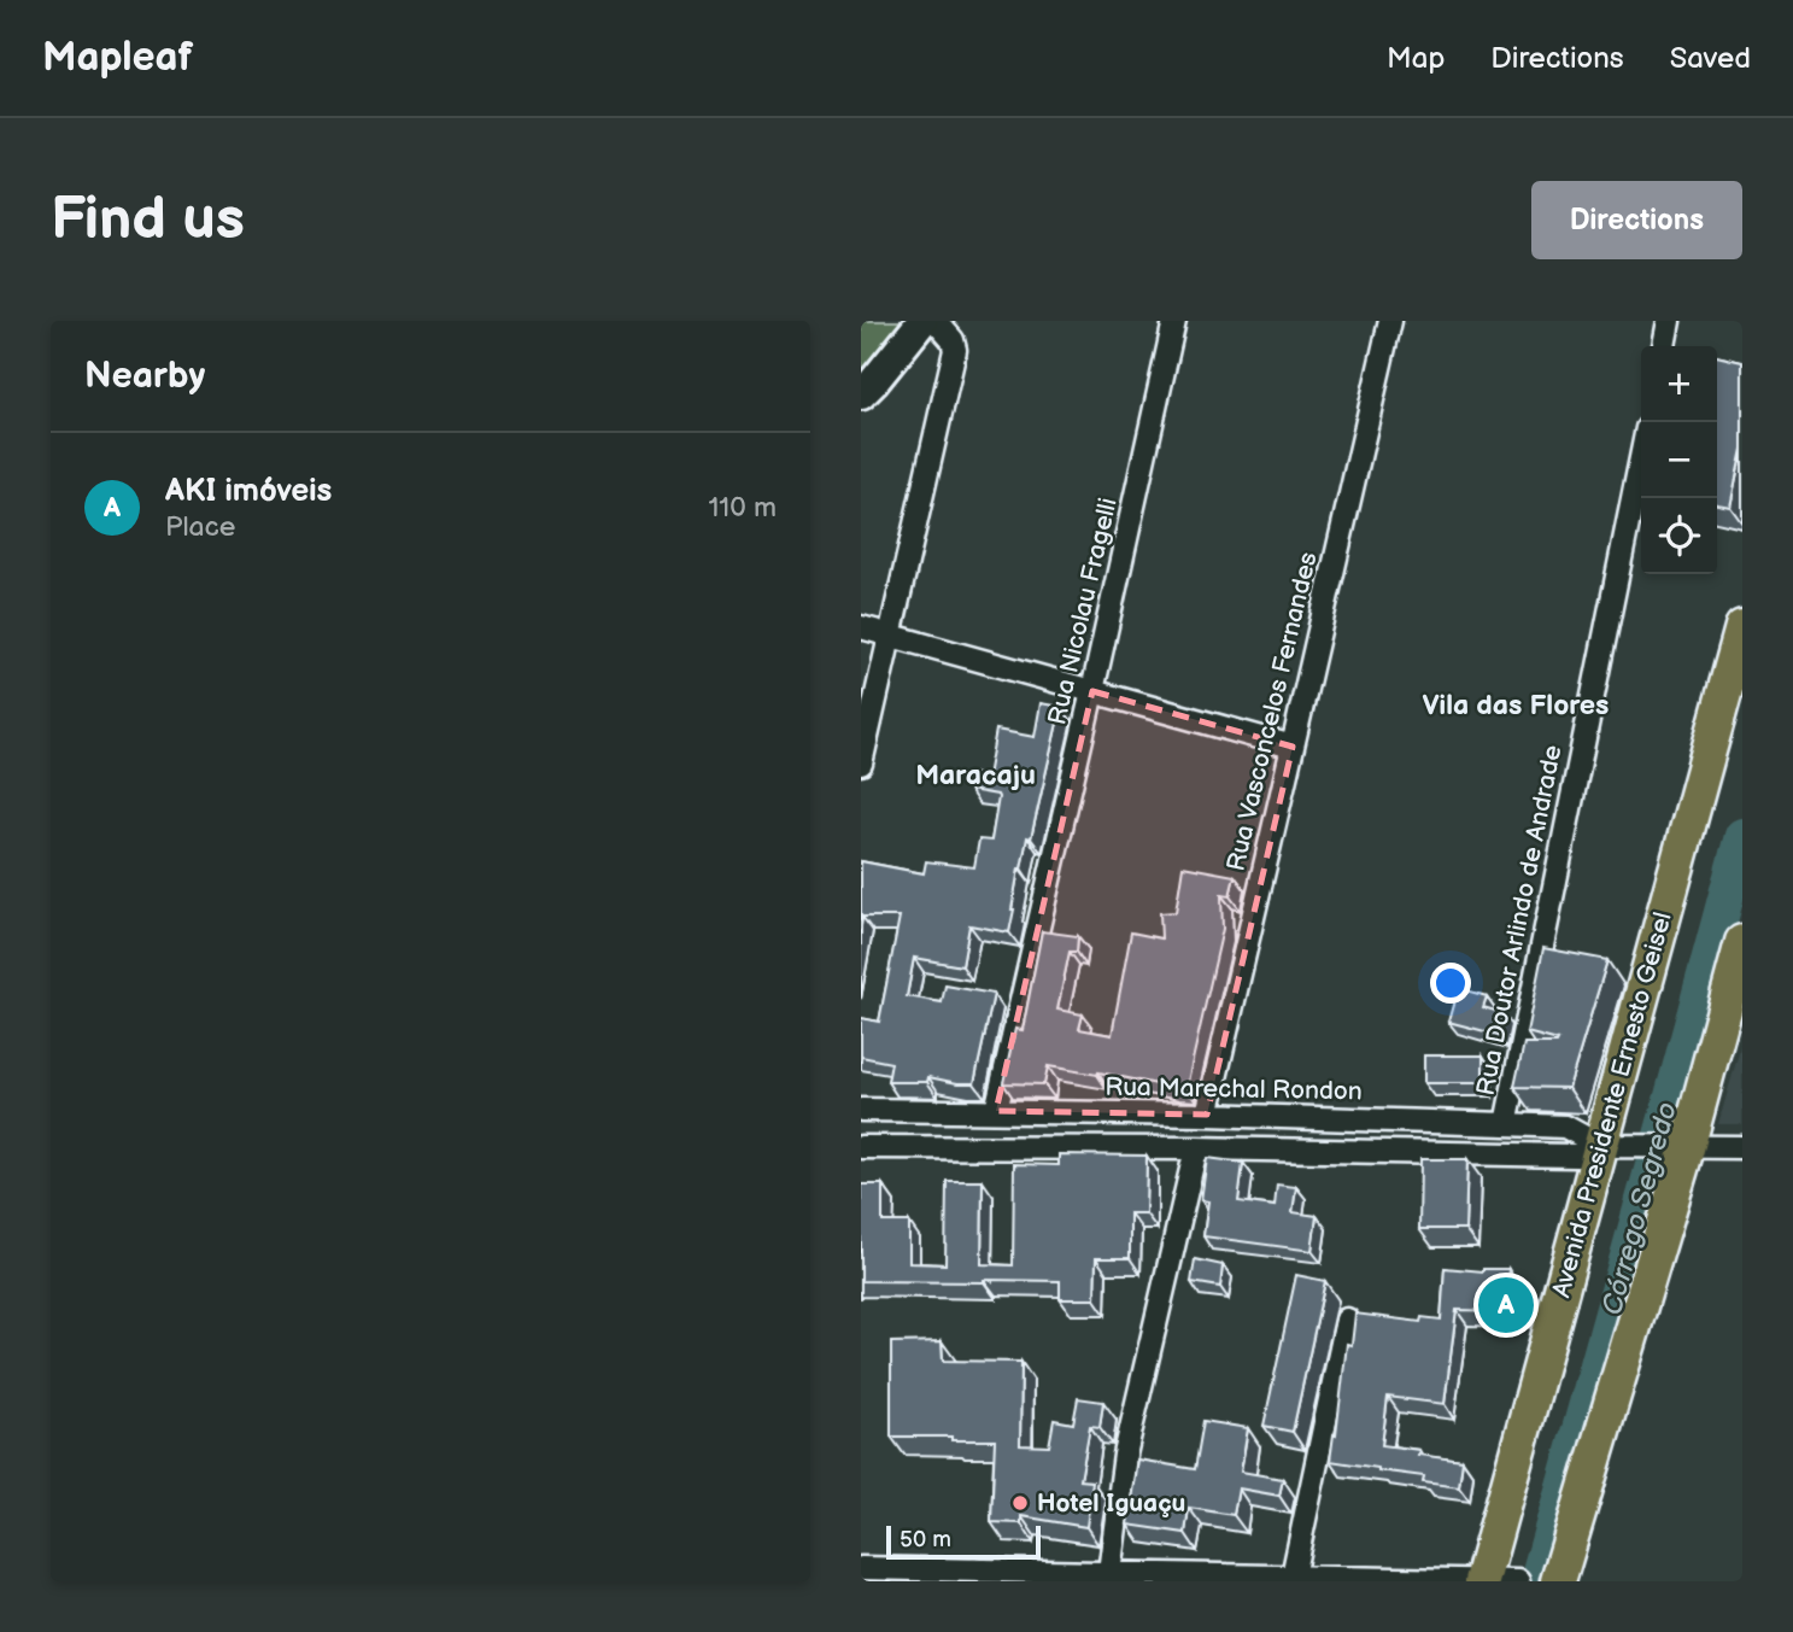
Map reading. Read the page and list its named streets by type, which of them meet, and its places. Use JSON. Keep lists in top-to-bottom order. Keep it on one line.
{"streets":{"main road":["Avenida Presidente Ernesto Geisel"],"street":["Rua Nicolau Fragelli","Rua Vasconcelos Fernandes","Rua Doutor Arlindo de Andrade","Rua Marechal Rondon"]},"crossings":[["Rua Nicolau Fragelli","Rua Marechal Rondon"],["Rua Vasconcelos Fernandes","Rua Marechal Rondon"],["Rua Doutor Arlindo de Andrade","Rua Marechal Rondon"],["Rua Marechal Rondon","Avenida Presidente Ernesto Geisel"]],"districts":["Vila das Flores","Maracaju"],"water":["Córrego Segredo"],"places":["Hotel Iguaçu"],"scale_bar":"50 m","page":{"header":"Mapleaf","nav":["Map","Directions","Saved"],"buttons":"Directions","title":"Find us","heading":"Nearby","map_buttons":["+","−"],"list":[{"mark":"A","name":"AKI imóveis","note":"Place","value":"110 m"}],"pins":"A","scale":"50 m"}}
